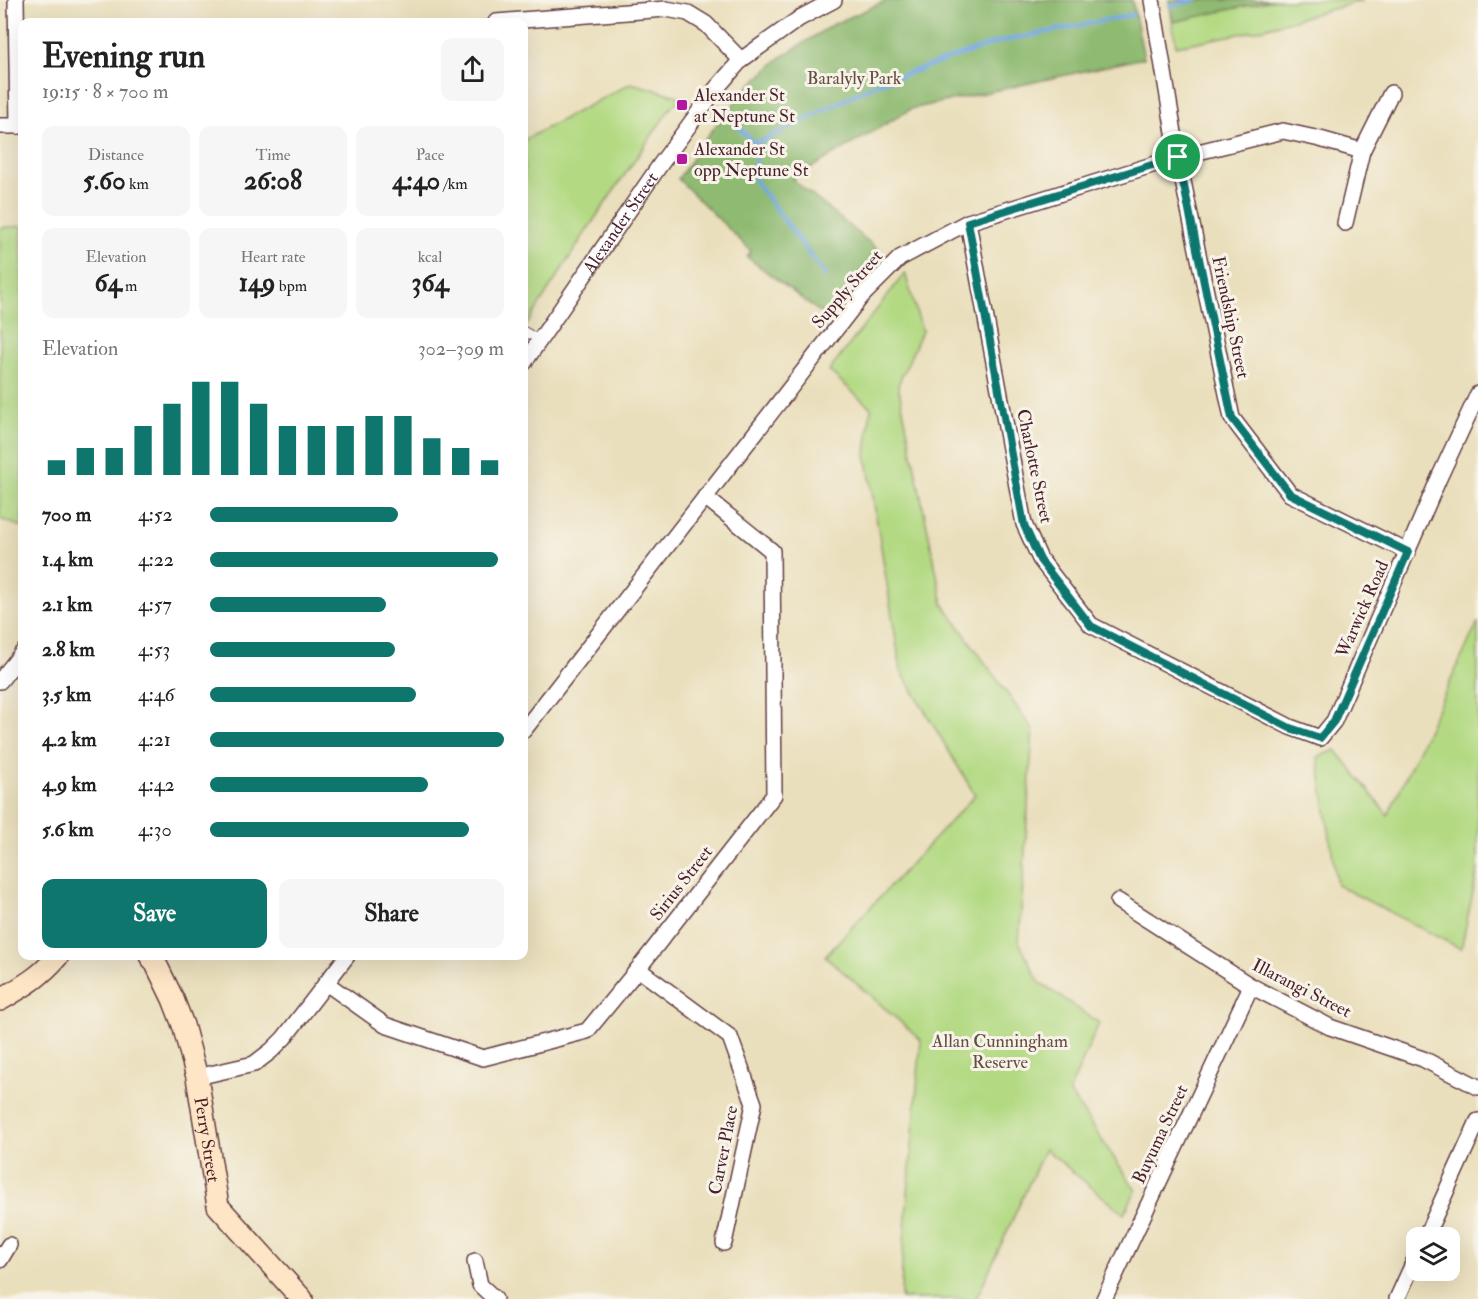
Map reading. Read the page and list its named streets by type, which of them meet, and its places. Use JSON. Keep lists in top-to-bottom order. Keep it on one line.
{"streets":{"street":["Alexander Street","Supply Street","Friendship Street","Charlotte Street","Warwick Road","Sirius Street","Illarangi Street","Buyuma Street","Perry Street","Carver Place"]},"crossings":[["Supply Street","Friendship Street"],["Supply Street","Charlotte Street"],["Supply Street","Sirius Street"],["Friendship Street","Warwick Road"],["Charlotte Street","Warwick Road"],["Sirius Street","Carver Place"],["Illarangi Street","Buyuma Street"]],"parks":["Baralyly Park","Allan Cunningham Reserve"],"places":{"transit":["Alexander St at Neptune St","Alexander St opp Neptune St"]},"page":{"heading":["Evening run","19:15 · 8 × 700 m"],"stats":[["Distance","5.60 km"],["Time","26:08"],["Pace","4:40 /km"],["Elevation","64 m"],["Heart rate","149 bpm"],["kcal","364"]],"chart":["Elevation","302–309 m"],"list":[{"name":"700 m","note":"4:52"},{"name":"1.4 km","note":"4:22"},{"name":"2.1 km","note":"4:57"},{"name":"2.8 km","note":"4:53"},{"name":"3.5 km","note":"4:46"},{"name":"4.2 km","note":"4:21"},{"name":"4.9 km","note":"4:42"},{"name":"5.6 km","note":"4:30"}],"buttons":["Save","Share"]}}
